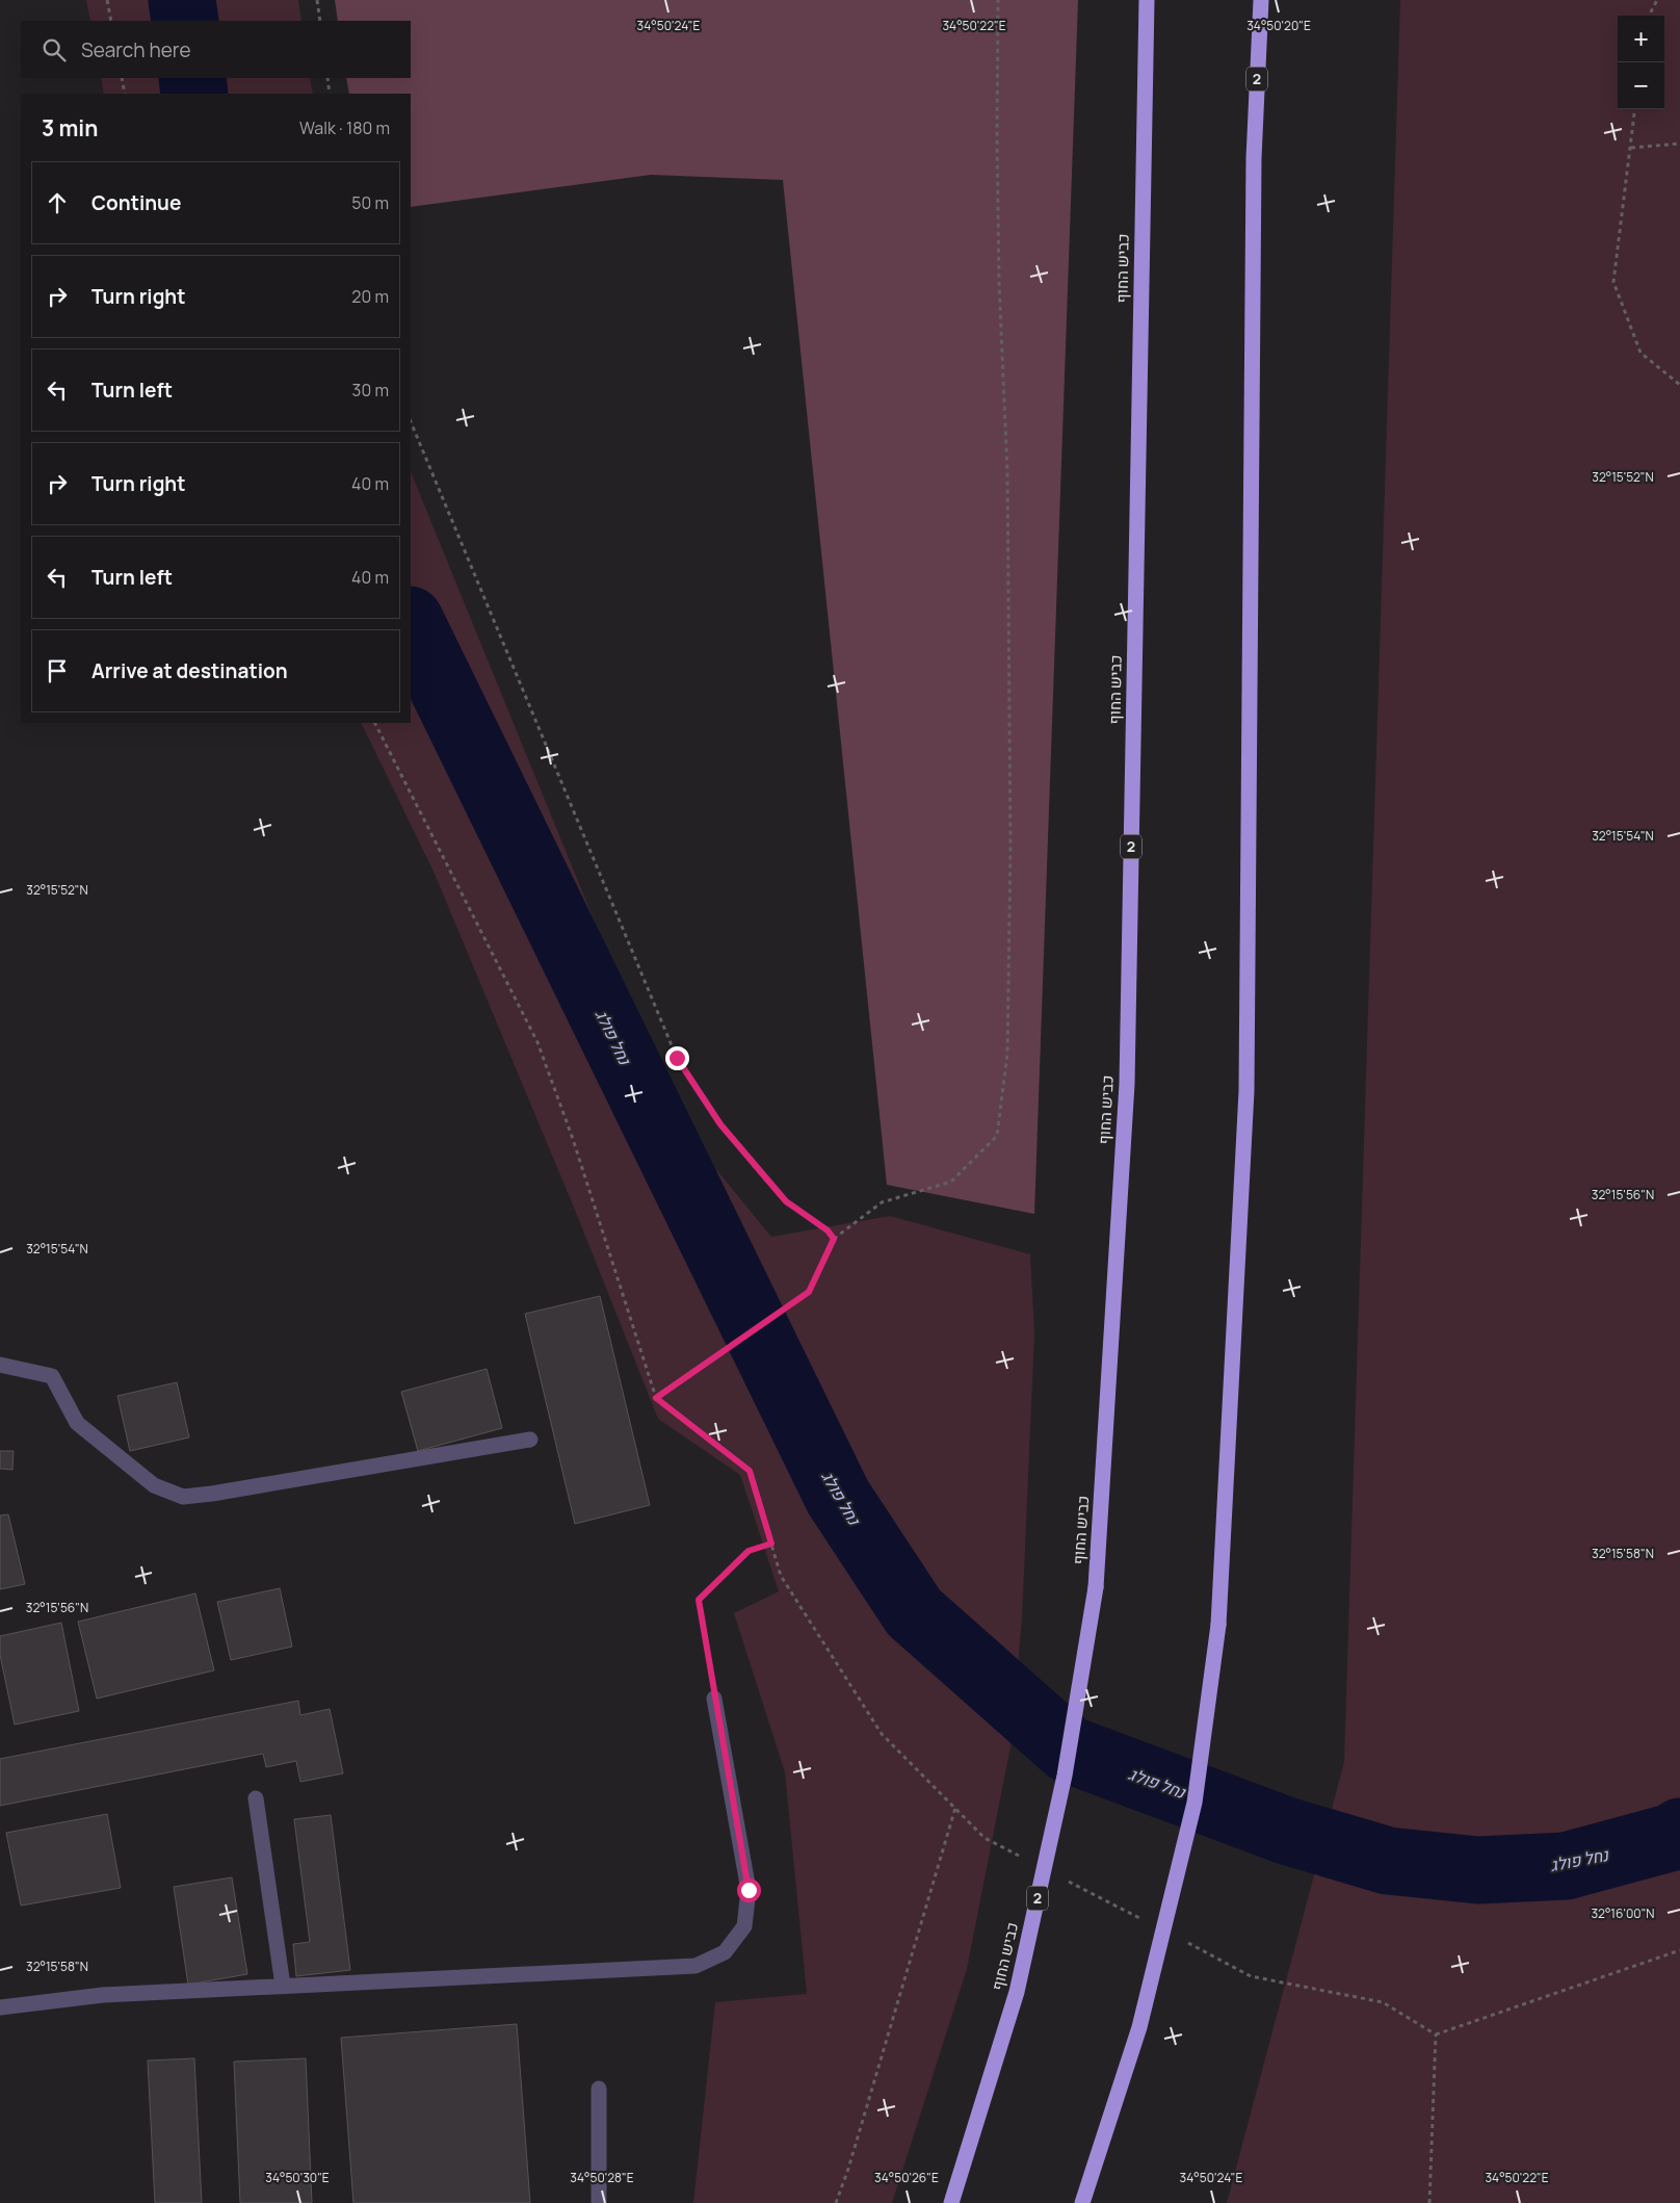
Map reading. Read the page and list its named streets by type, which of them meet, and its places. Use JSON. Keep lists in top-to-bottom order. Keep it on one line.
{"streets":{"highway":["2","כביש החוף"]},"water":["נחל פולג"],"page":{"map_buttons":["+","−"],"search":"Search here","heading":["3 min","Walk · 180 m"],"list":[["Continue","50 m"],["Turn right","20 m"],["Turn left","30 m"],["Turn right","40 m"],["Turn left","40 m"],"Arrive at destination"]},"coordinates":["34°50'24\"E","34°50'22\"E","34°50'20\"E","32°15'52\"N","32°15'54\"N","32°15'56\"N","32°15'58\"N","32°16'00\"N","34°50'30\"E","34°50'28\"E","34°50'26\"E"]}
